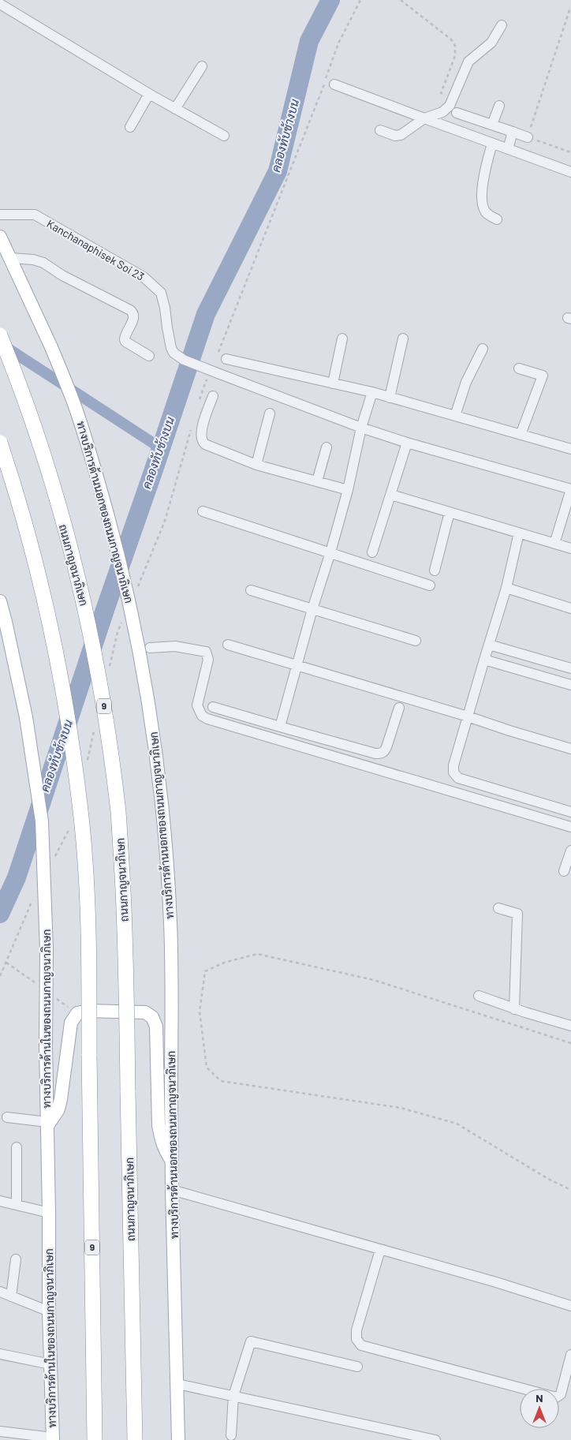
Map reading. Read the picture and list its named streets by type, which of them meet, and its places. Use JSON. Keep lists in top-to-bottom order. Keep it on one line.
{"streets":{"highway":["ถนนกาญจนาภิเษก","9"],"main road":["ทางบริการด้านนอกของถนนกาญจนาภิเษก","ทางบริการด้านในของถนนกาญจนาภิเษก"],"street":["Kanchanaphisek Soi 23"]},"water":["คลองทับช้างบน"],"north":"top"}
